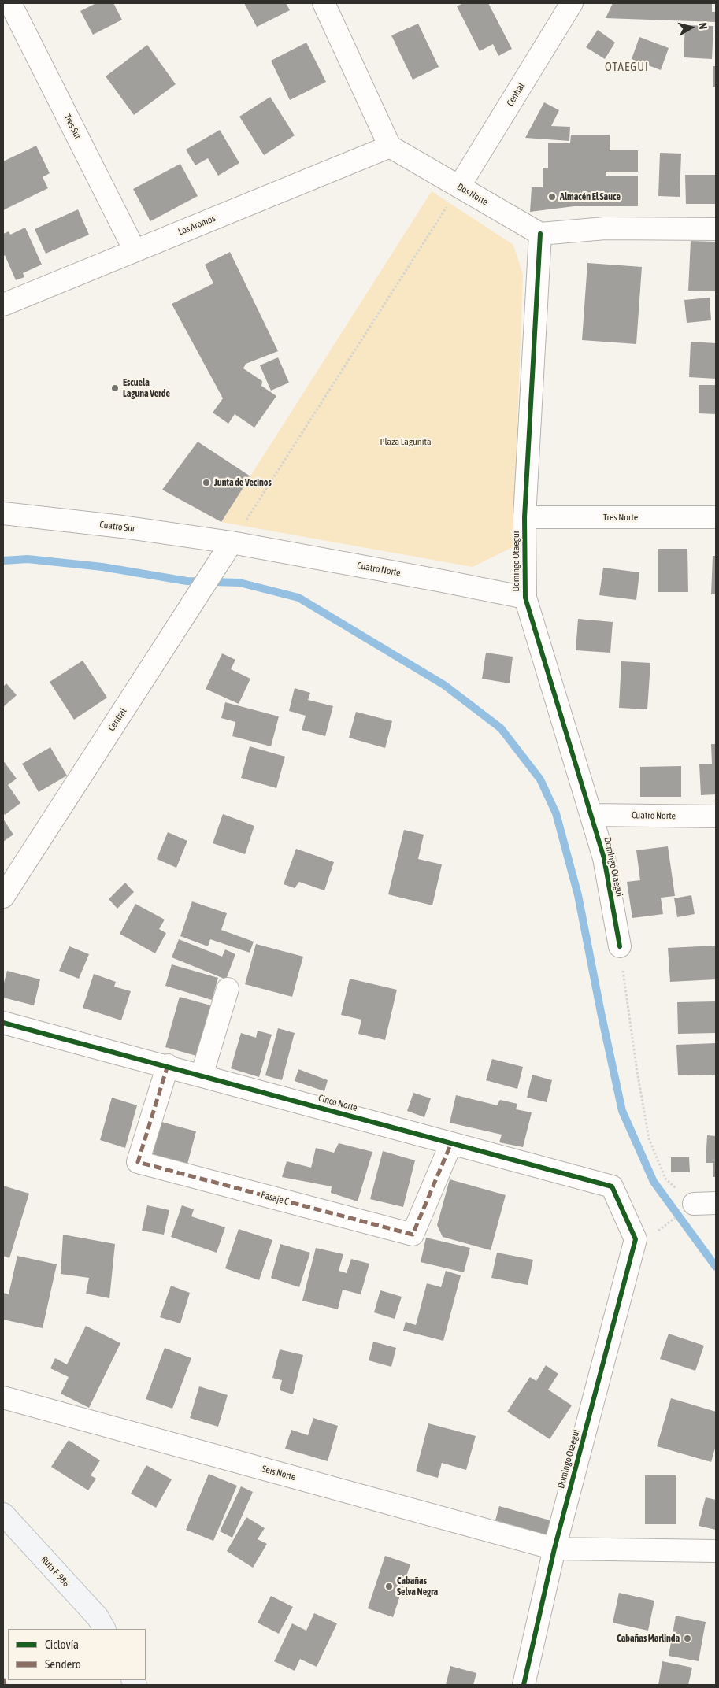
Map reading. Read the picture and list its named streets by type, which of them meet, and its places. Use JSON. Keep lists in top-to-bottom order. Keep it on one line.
{"streets":{"main road":["Ruta F-986"],"street":["Central","Tres Sur","Dos Norte","Los Aromos","Tres Norte","Cuatro Sur","Domingo Otaegui","Cuatro Norte","Cinco Norte","Pasaje C","Seis Norte"]},"crossings":[["Central","Dos Norte"],["Central","Cuatro Sur"],["Central","Cuatro Norte"],["Tres Sur","Los Aromos"],["Dos Norte","Los Aromos"],["Dos Norte","Domingo Otaegui"],["Tres Norte","Domingo Otaegui"],["Cuatro Sur","Cuatro Norte"],["Domingo Otaegui","Cuatro Norte"],["Domingo Otaegui","Cinco Norte"],["Domingo Otaegui","Seis Norte"],["Cinco Norte","Pasaje C"]],"districts":["OTAEGUI"],"parks":["Plaza Lagunita"],"places":["Almacén El Sauce","Escuela Laguna Verde","Junta de Vecinos","Cabañas Selva Negra","Cabañas Marlinda"],"legend":["Ciclovía","Sendero"],"north":"right"}
